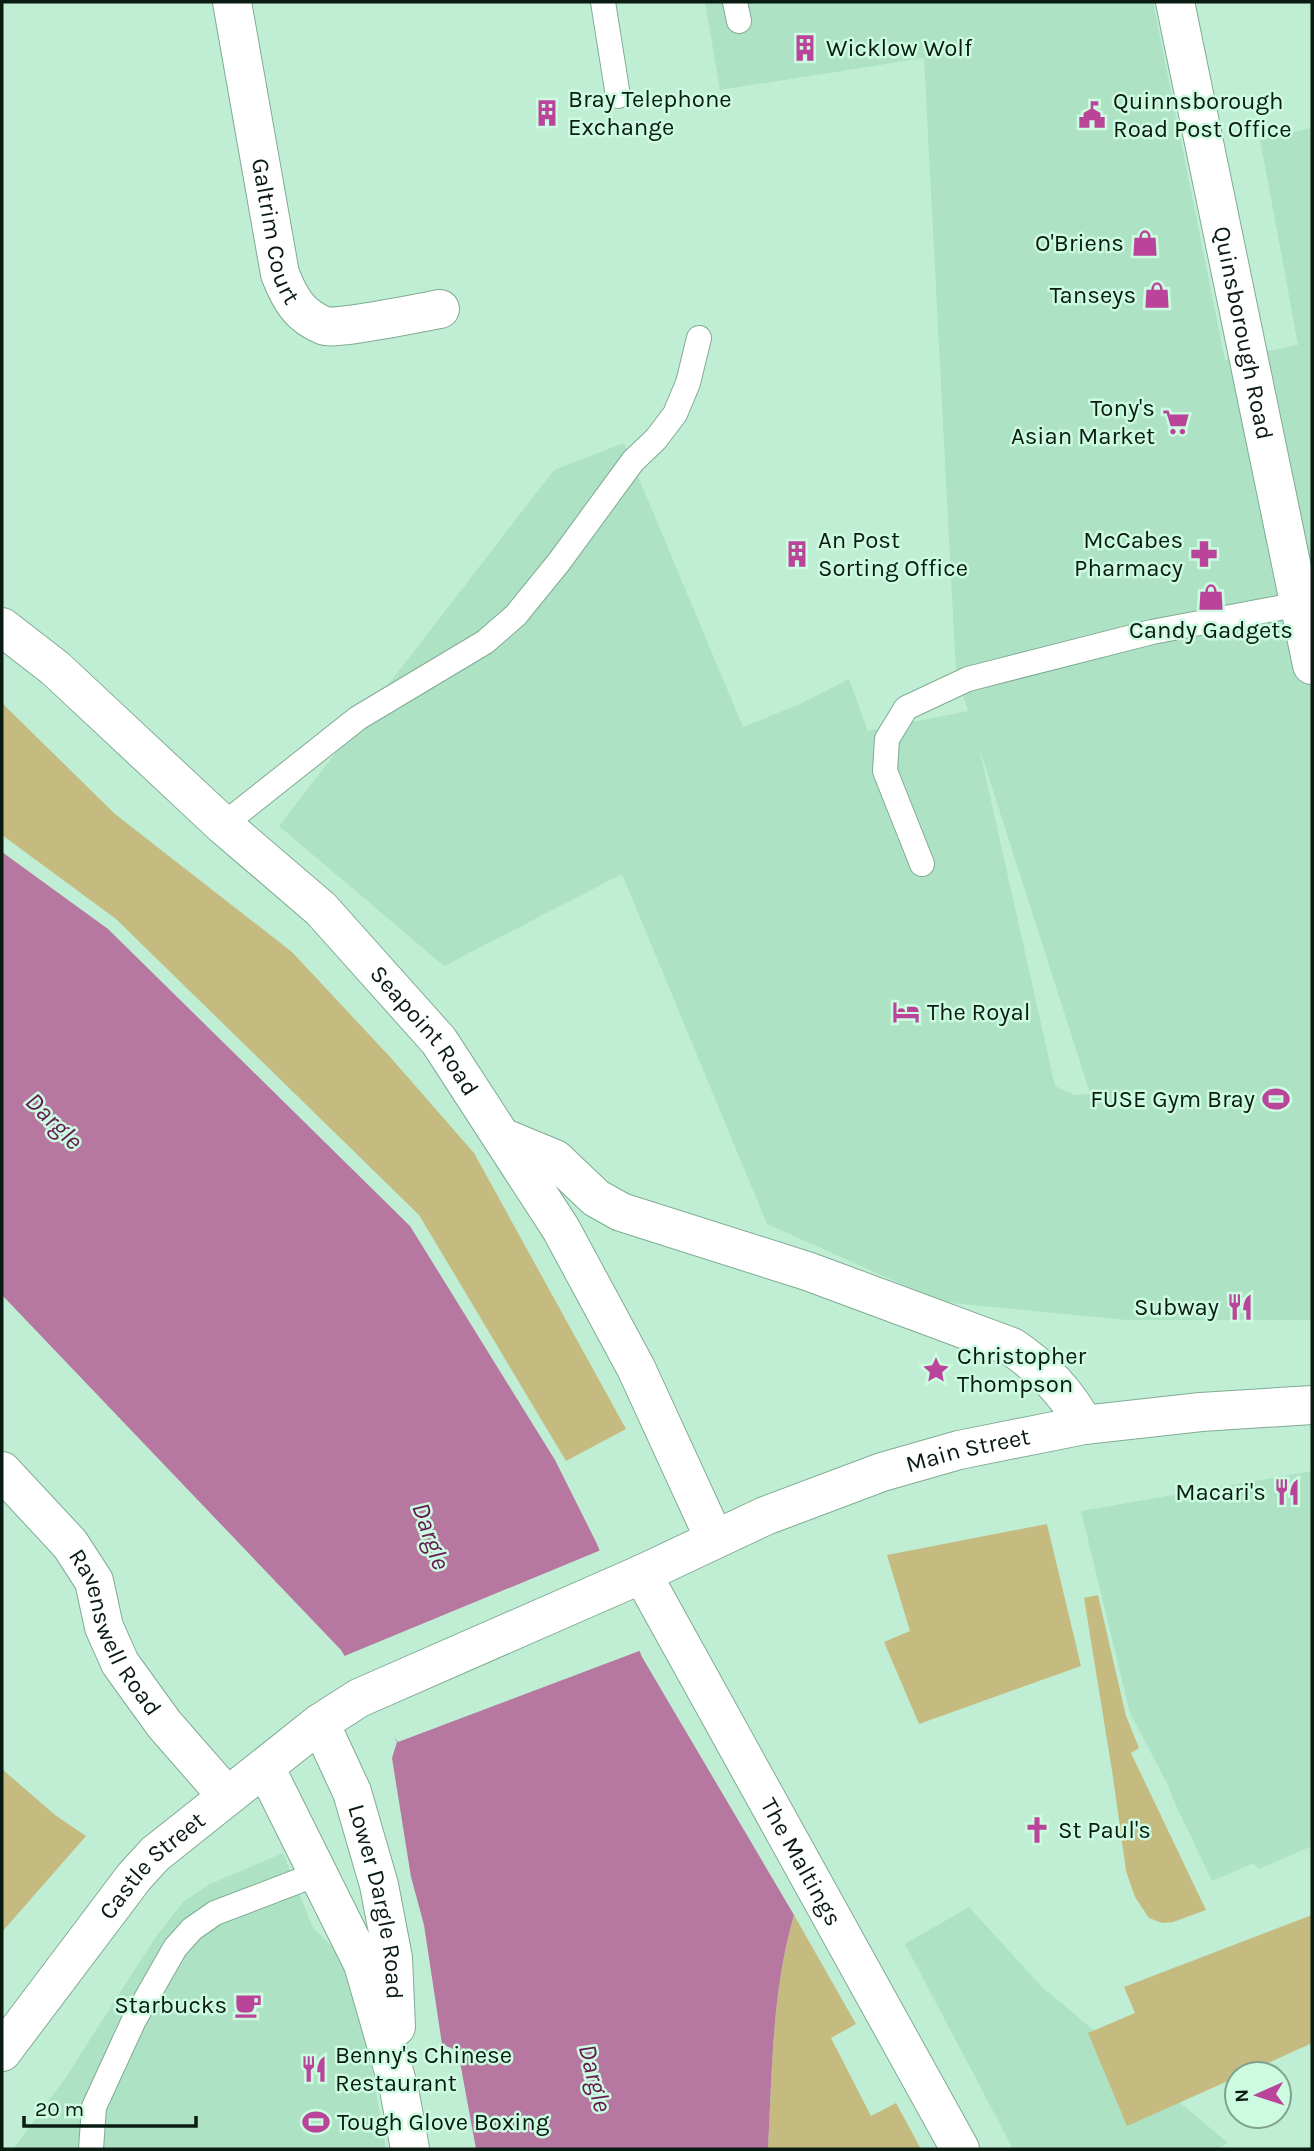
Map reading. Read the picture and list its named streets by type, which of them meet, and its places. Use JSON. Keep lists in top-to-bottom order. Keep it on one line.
{"streets":{"street":["Galtrim Court","Quinsborough Road","Seapoint Road","Main Street","Ravenswell Road","The Maltings","Castle Street","Lower Dargle Road"]},"crossings":[["Seapoint Road","Main Street"],["Main Street","The Maltings"],["Main Street","Castle Street"],["Main Street","Lower Dargle Road"],["Ravenswell Road","Castle Street"],["Castle Street","Lower Dargle Road"]],"water":["Dargle"],"places":{"building":["Wicklow Wolf","Bray Telephone Exchange","An Post Sorting Office"],"public building":["Quinnsborough Road Post Office"],"shop":["O'Briens","Tanseys","Candy Gadgets"],"supermarket":["Tony's Asian Market"],"pharmacy":["McCabes Pharmacy"],"hotel":["The Royal"],"sports":["FUSE Gym Bray","Tough Glove Boxing"],"restaurant":["Subway","Macari's","Benny's Chinese Restaurant"],"place":["Christopher Thompson"],"church":["St Paul's"],"cafe":["Starbucks"]},"scale_bar":"20 m","north":"left"}
